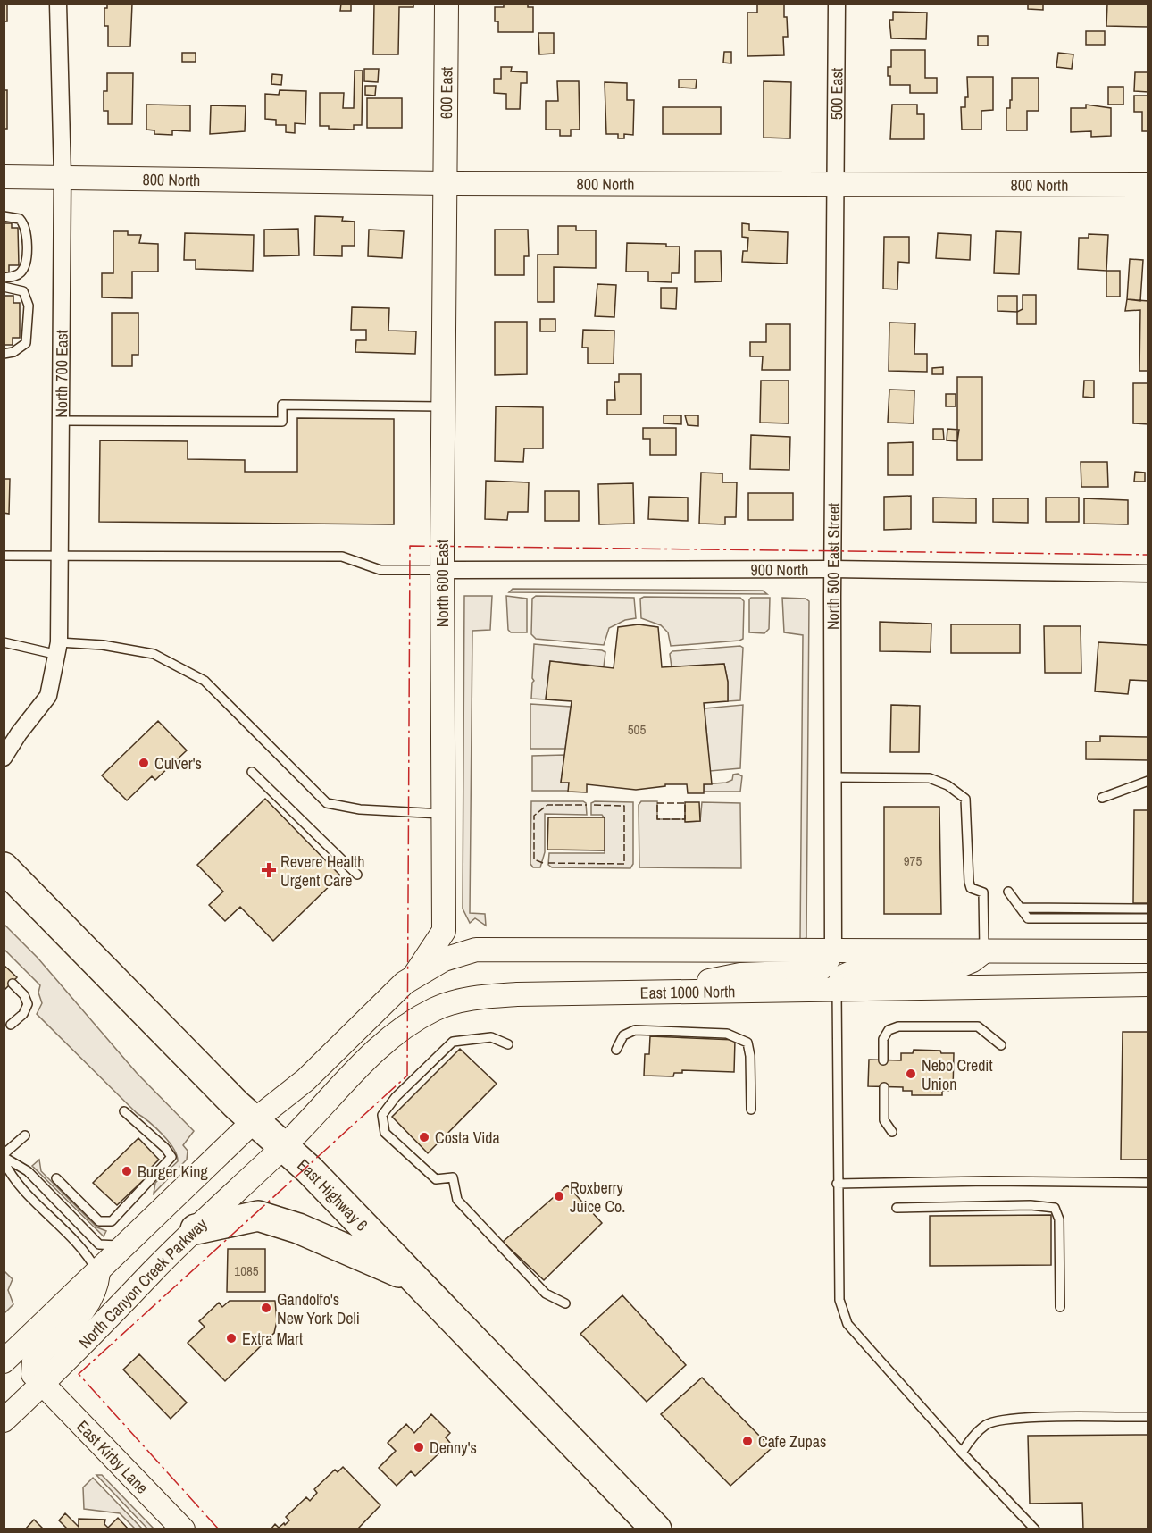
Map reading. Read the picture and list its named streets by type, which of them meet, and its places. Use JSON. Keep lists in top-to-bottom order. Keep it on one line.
{"streets":{"highway":["East Highway 6"],"main road":["600 East","800 North","North 600 East","East 1000 North","North Canyon Creek Parkway","East Kirby Lane"],"street":["500 East","North 700 East","North 500 East Street","900 North"]},"crossings":[["600 East","800 North"],["600 East","North 600 East"],["500 East","800 North"],["500 East","North 500 East Street"],["800 North","North 700 East"],["800 North","North 500 East Street"],["800 North","North 600 East"],["North 500 East Street","900 North"],["900 North","North 600 East"],["East 1000 North","East Highway 6"],["East 1000 North","North Canyon Creek Parkway"],["East Highway 6","North Canyon Creek Parkway"],["North Canyon Creek Parkway","East Kirby Lane"]],"places":{"other":["Culver's","Nebo Credit Union","Costa Vida","Burger King","Roxberry Juice Co.","Gandolfo's New York Deli","Extra Mart","Cafe Zupas","Denny's"],"health":["Revere Health Urgent Care"]},"house_numbers":["505","975","1085"]}
